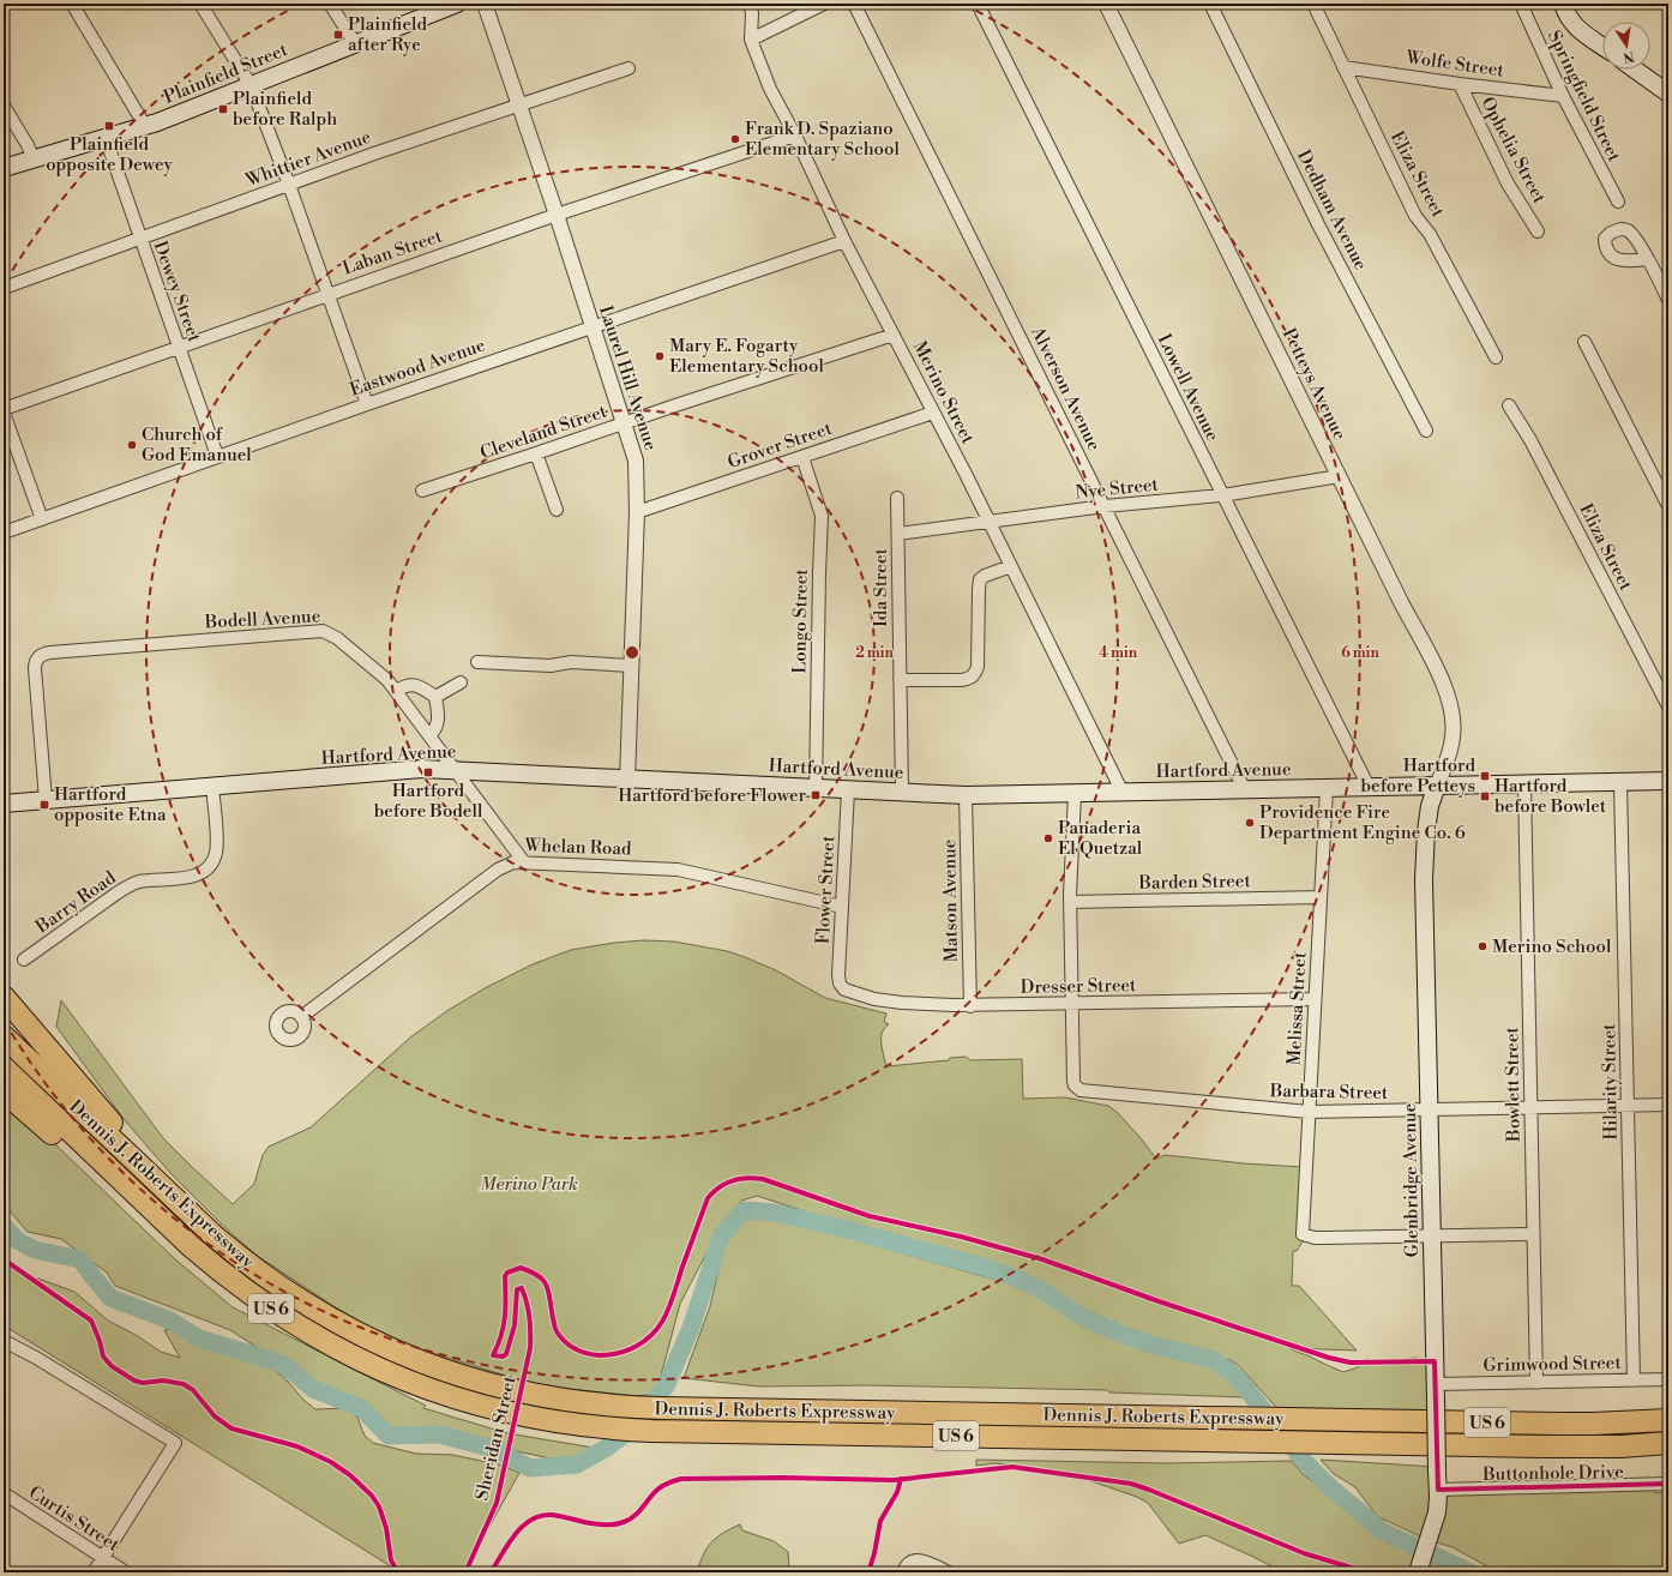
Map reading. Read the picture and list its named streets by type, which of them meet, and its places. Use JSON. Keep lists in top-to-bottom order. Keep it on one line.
{"streets":{"highway":["Dennis J. Roberts Expressway","US 6"],"main road":["Plainfield Street","Hartford Avenue","Glenbridge Avenue"],"street":["Wolfe Street","Springfield Street","Ophelia Street","Whittier Avenue","Eliza Street","Dedham Avenue","Laban Street","Dewey Street","Eastwood Avenue","Laurel Hill Avenue","Petteys Avenue","Lowell Avenue","Alverson Avenue","Merino Street","Cleveland Street","Grover Street","Nye Street","Ida Street","Bodell Avenue","Longo Street","Whelan Road","Barden Street","Flower Street","Matson Avenue","Barry Road","Dresser Street","Melissa Street","Hilarity Street","Bowlett Street","Barbara Street","Grimwood Street","Buttonhole Drive","Curtis Street"],"cycle path":["Sheridan Street"]},"crossings":[["Wolfe Street","Springfield Street"],["Wolfe Street","Ophelia Street"],["Wolfe Street","Eliza Street"],["Plainfield Street","Dewey Street"],["Whittier Avenue","Dewey Street"],["Whittier Avenue","Laurel Hill Avenue"],["Laban Street","Dewey Street"],["Laban Street","Laurel Hill Avenue"],["Laban Street","Merino Street"],["Dewey Street","Eastwood Avenue"],["Eastwood Avenue","Laurel Hill Avenue"],["Eastwood Avenue","Merino Street"],["Laurel Hill Avenue","Cleveland Street"],["Laurel Hill Avenue","Grover Street"],["Laurel Hill Avenue","Hartford Avenue"],["Petteys Avenue","Nye Street"],["Petteys Avenue","Hartford Avenue"],["Petteys Avenue","Glenbridge Avenue"],["Lowell Avenue","Nye Street"],["Lowell Avenue","Hartford Avenue"],["Alverson Avenue","Nye Street"],["Alverson Avenue","Hartford Avenue"],["Merino Street","Cleveland Street"],["Merino Street","Grover Street"],["Merino Street","Nye Street"],["Merino Street","Hartford Avenue"],["Grover Street","Longo Street"],["Nye Street","Ida Street"],["Ida Street","Hartford Avenue"],["Bodell Avenue","Hartford Avenue"],["Bodell Avenue","Whelan Road"],["Longo Street","Hartford Avenue"],["Hartford Avenue","Flower Street"],["Hartford Avenue","Matson Avenue"],["Hartford Avenue","Barry Road"],["Hartford Avenue","Melissa Street"],["Hartford Avenue","Hilarity Street"],["Hartford Avenue","Bowlett Street"],["Hartford Avenue","Glenbridge Avenue"],["Whelan Road","Flower Street"],["Barden Street","Melissa Street"],["Flower Street","Dresser Street"],["Matson Avenue","Dresser Street"],["Dresser Street","Melissa Street"],["Dresser Street","Barbara Street"],["Melissa Street","Barbara Street"],["Melissa Street","Glenbridge Avenue"],["Hilarity Street","Barbara Street"],["Hilarity Street","Grimwood Street"],["Bowlett Street","Barbara Street"],["Bowlett Street","Grimwood Street"],["Barbara Street","Glenbridge Avenue"],["Glenbridge Avenue","Grimwood Street"],["Glenbridge Avenue","Buttonhole Drive"]],"parks":["Merino Park"],"places":{"transit":["Plainfield after Rye","Plainfield before Ralph","Plainfield opposite Dewey","Hartford before Bodell","Hartford before Petteys","Hartford before Flower","Hartford before Bowlet","Hartford opposite Etna"],"other":["Frank D. Spaziano Elementary School","Mary E. Fogarty Elementary School","Church of God Emanuel","Providence Fire Department Engine Co. 6","Panaderia El Quetzal","Merino School"]},"north":"bottom","rings":["2 min","4 min","6 min"]}
